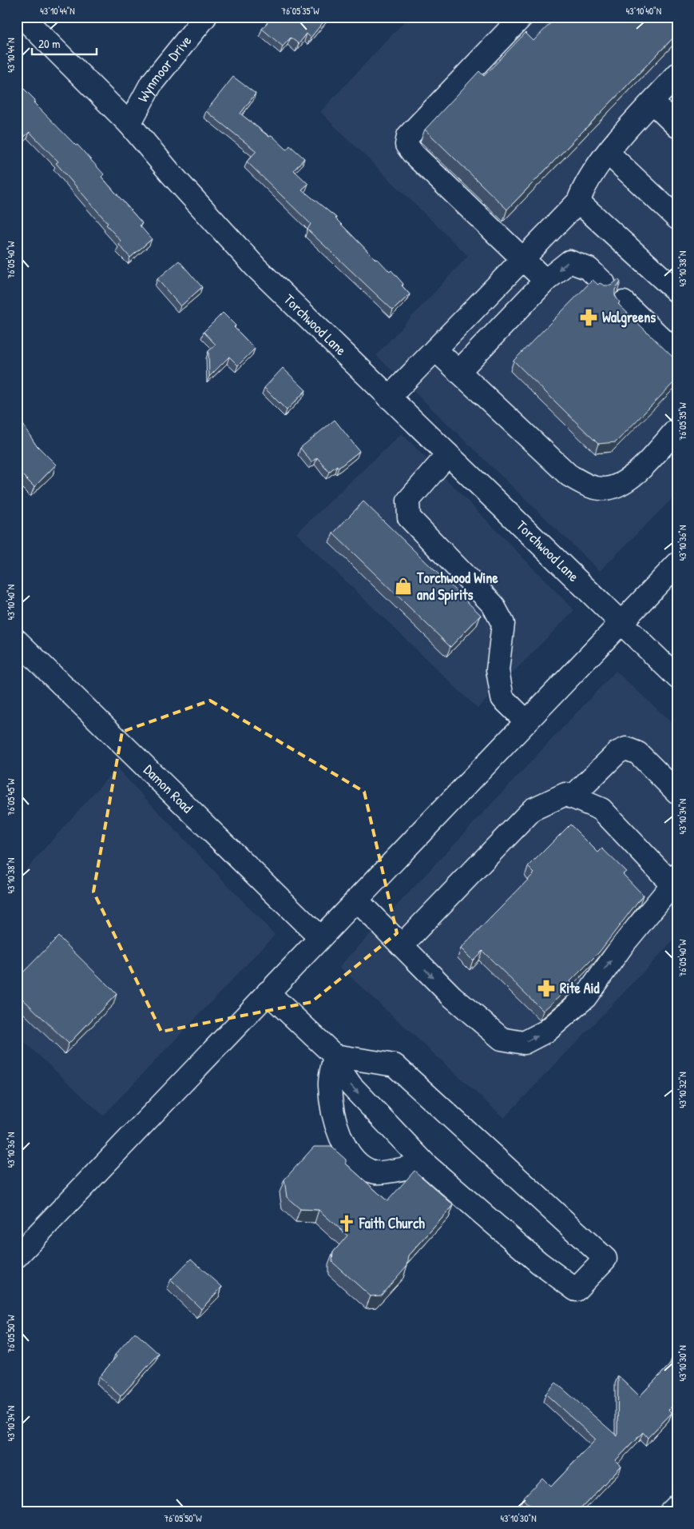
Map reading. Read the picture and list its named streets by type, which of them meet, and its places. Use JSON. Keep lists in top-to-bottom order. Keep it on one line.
{"streets":{"street":["Wynmoor Drive","Torchwood Lane","Damon Road"]},"crossings":[["Wynmoor Drive","Torchwood Lane"]],"places":{"pharmacy":["Walgreens","Rite Aid"],"shop":["Torchwood Wine and Spirits"],"church":["Faith Church"]},"scale_bar":"20 m","coordinates":["43°10'44\"N","76°05'35\"W","43°10'40\"N","76°05'40\"W","43°10'38\"N","43°10'36\"N","76°05'45\"W","43°10'34\"N","43°10'32\"N","76°05'50\"W","43°10'30\"N"]}
